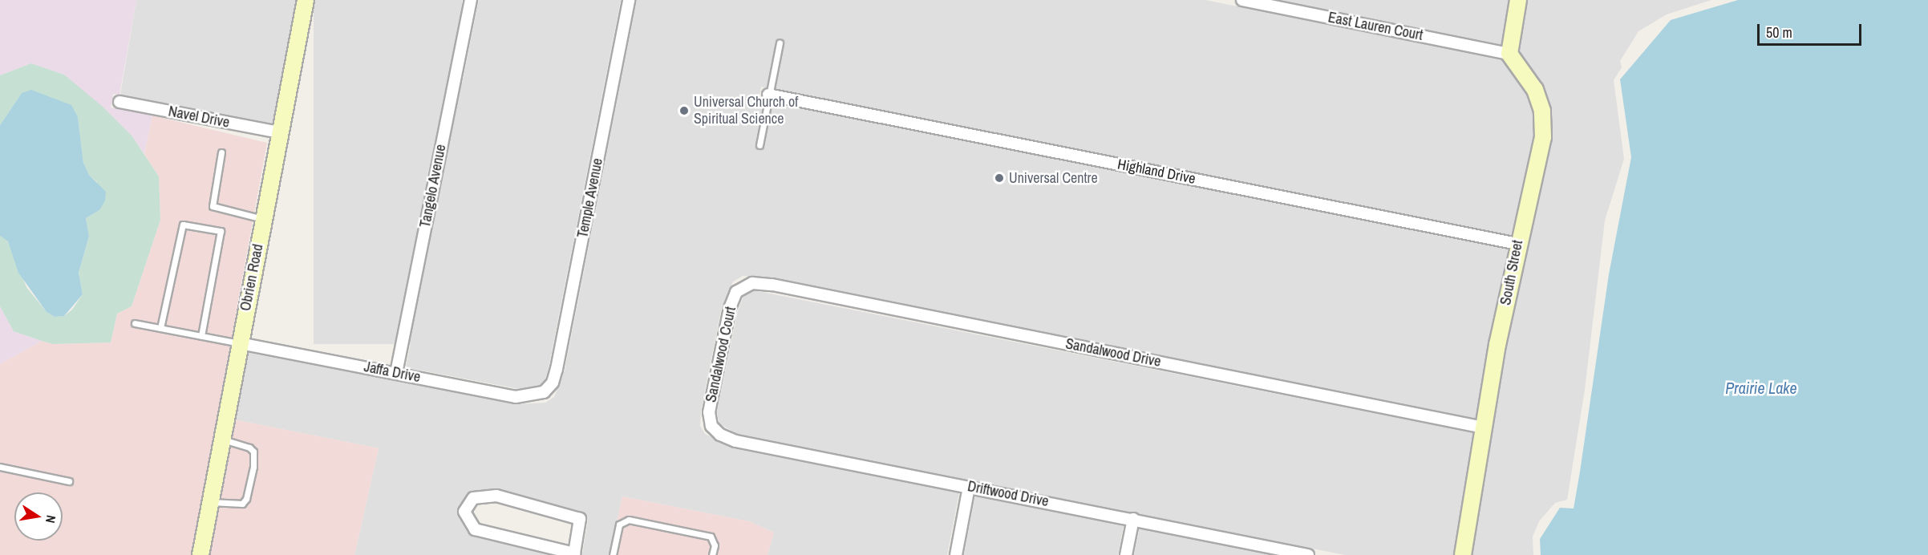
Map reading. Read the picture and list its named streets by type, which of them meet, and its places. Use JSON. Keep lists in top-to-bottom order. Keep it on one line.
{"streets":{"street":["East Lauren Court","Navel Drive","Highland Drive","Tangelo Avenue","Temple Avenue","South Street","Obrien Road","Sandalwood Drive","Sandalwood Court","Jaffa Drive","Driftwood Drive"]},"crossings":[["East Lauren Court","South Street"],["Navel Drive","Obrien Road"],["Highland Drive","South Street"],["Tangelo Avenue","Jaffa Drive"],["Temple Avenue","Jaffa Drive"],["South Street","Sandalwood Drive"],["Obrien Road","Jaffa Drive"],["Sandalwood Drive","Sandalwood Court"],["Sandalwood Court","Driftwood Drive"]],"water":["Prairie Lake"],"places":["Universal Church of Spiritual Science","Universal Centre"],"scale_bar":"50 m","north":"right"}
